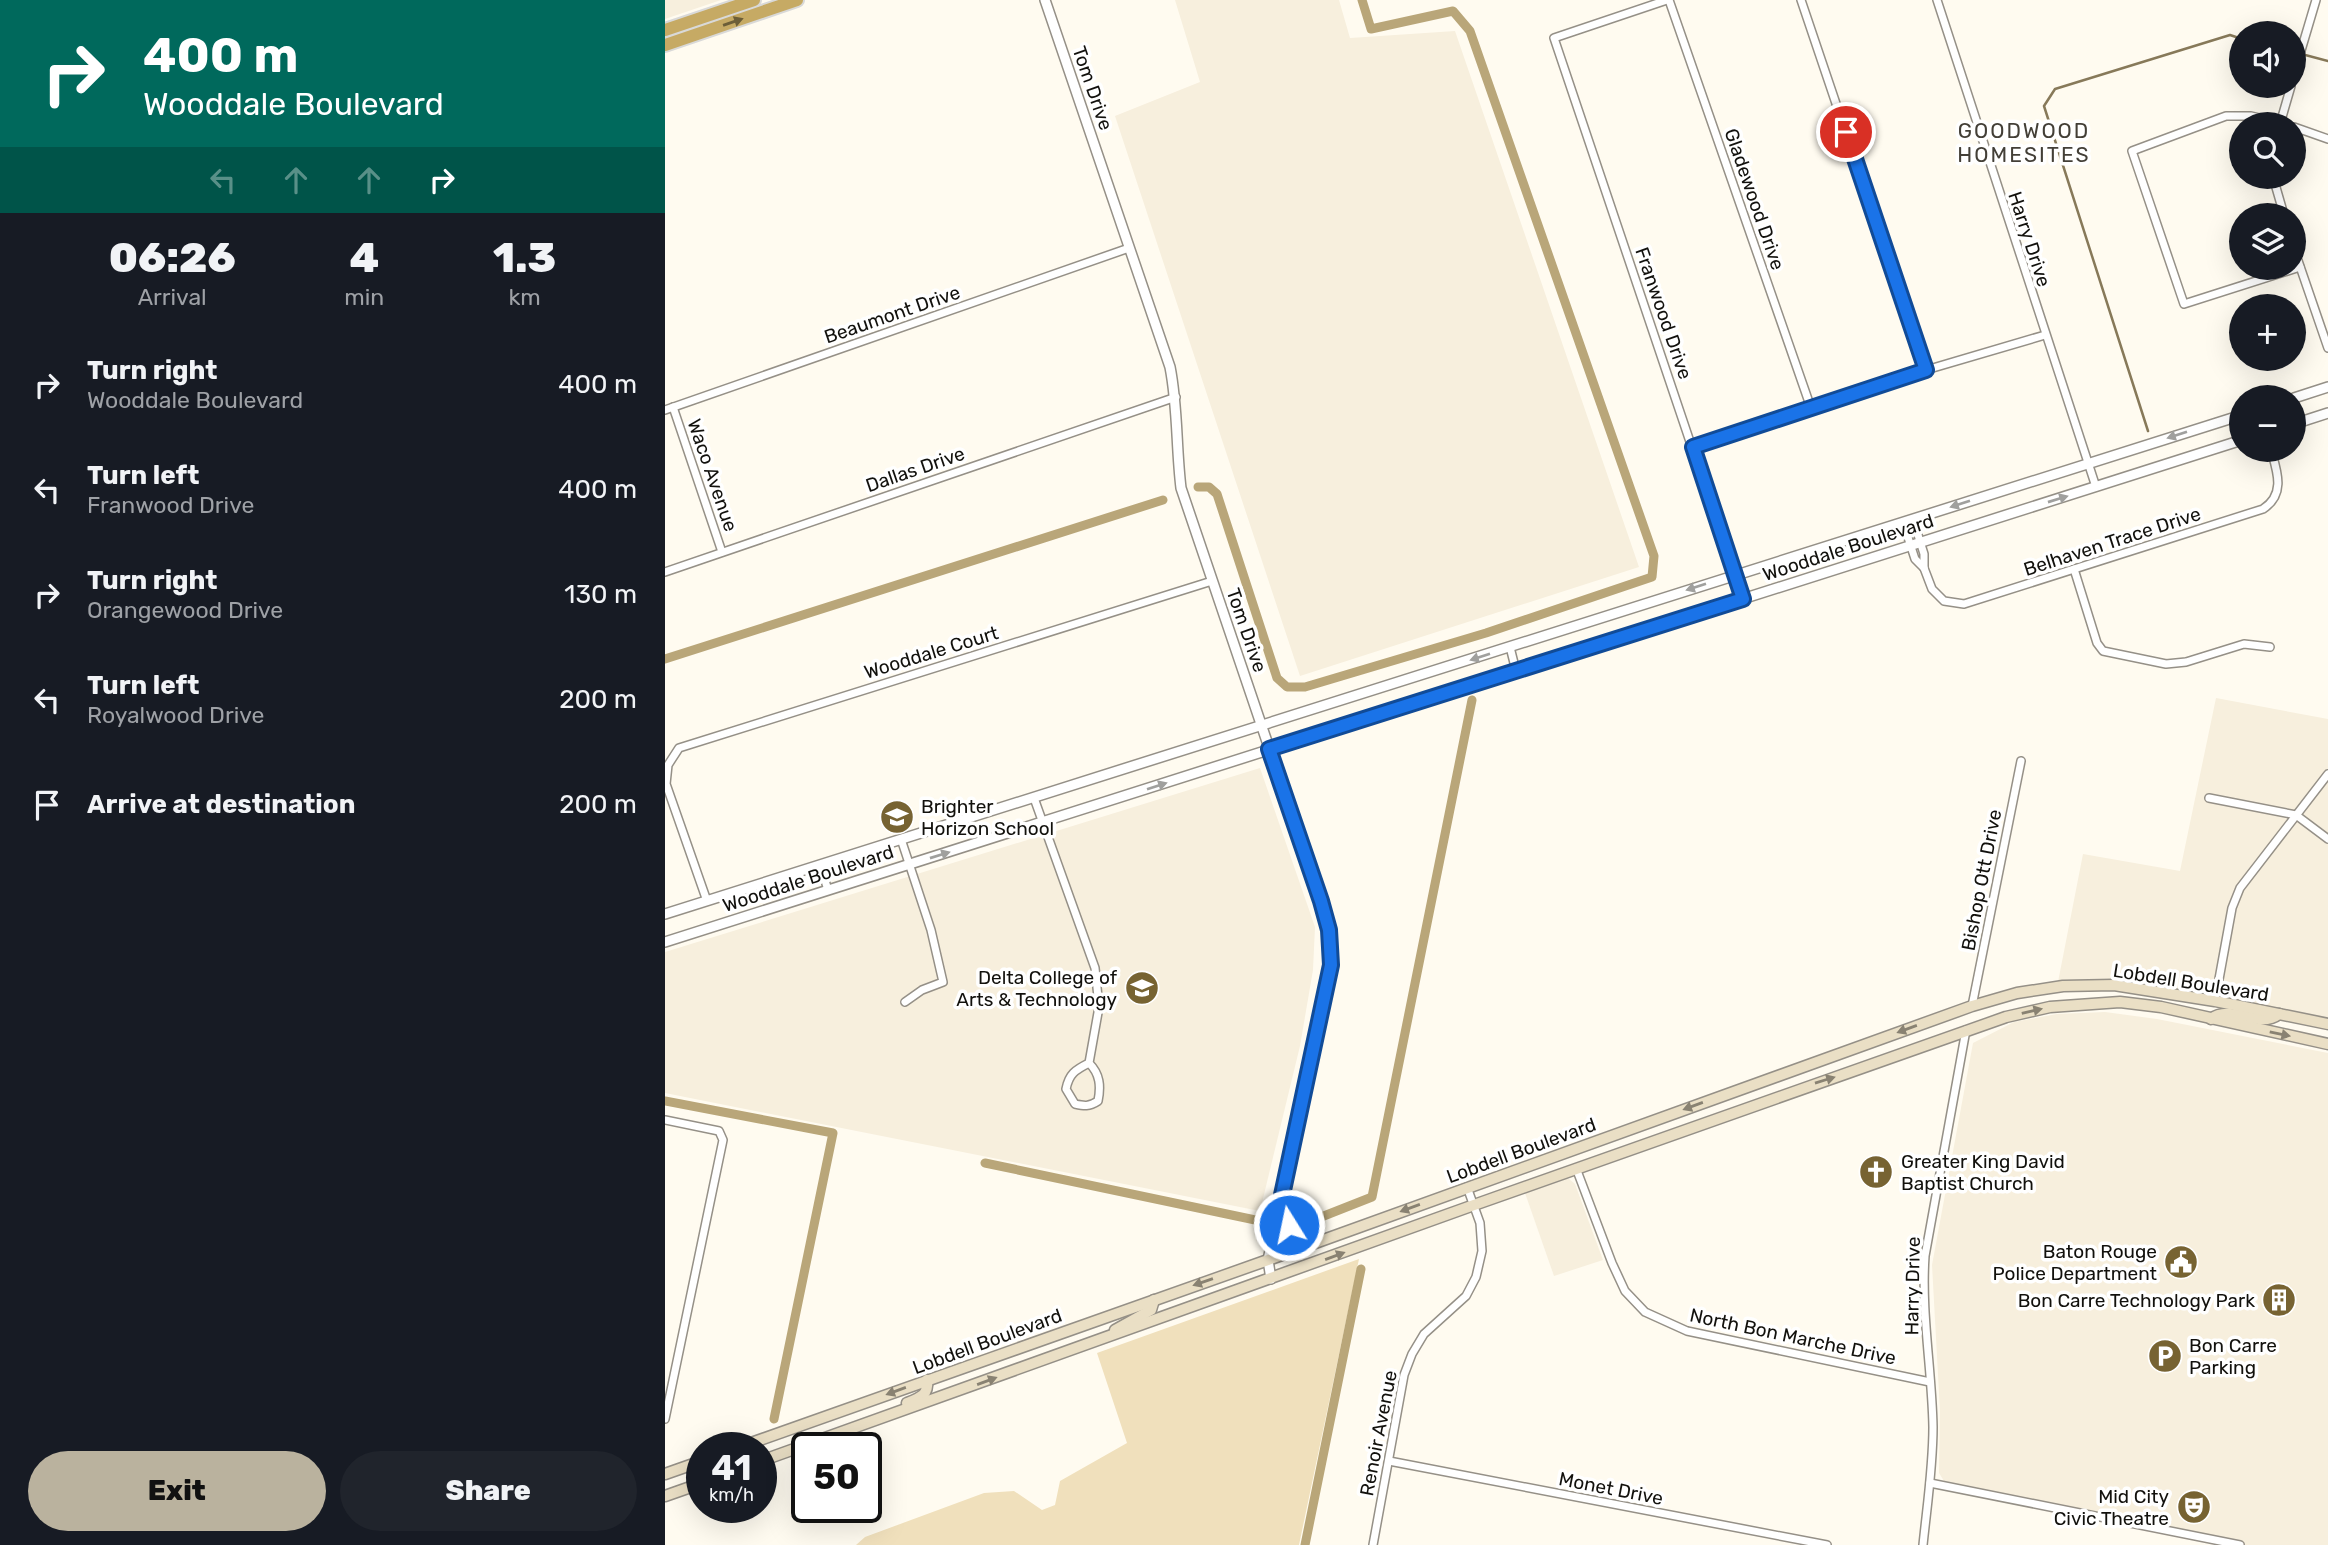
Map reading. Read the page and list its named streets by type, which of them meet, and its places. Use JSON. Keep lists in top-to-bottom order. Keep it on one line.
{"streets":{"main road":["Lobdell Boulevard"],"street":["Tom Drive","Gladewood Drive","Harry Drive","Franwood Drive","Beaumont Drive","Dallas Drive","Waco Avenue","Belhaven Trace Drive","Wooddale Boulevard","Wooddale Court","Bishop Ott Drive","North Bon Marche Drive","Renoir Avenue","Monet Drive"]},"crossings":[["Tom Drive","Beaumont Drive"],["Tom Drive","Dallas Drive"],["Tom Drive","Wooddale Boulevard"],["Tom Drive","Wooddale Court"],["Tom Drive","Lobdell Boulevard"],["Gladewood Drive","Franwood Drive"],["Harry Drive","Wooddale Boulevard"],["Harry Drive","Lobdell Boulevard"],["Harry Drive","North Bon Marche Drive"],["Franwood Drive","Wooddale Boulevard"],["Beaumont Drive","Waco Avenue"],["Dallas Drive","Waco Avenue"],["Wooddale Boulevard","Wooddale Court"],["Bishop Ott Drive","Lobdell Boulevard"],["Lobdell Boulevard","North Bon Marche Drive"],["Lobdell Boulevard","Renoir Avenue"],["Renoir Avenue","Monet Drive"]],"districts":["GOODWOOD HOMESITES"],"places":{"school or university":["Brighter Horizon School","Delta College of Arts & Technology"],"church":["Greater King David Baptist Church"],"public building":["Baton Rouge Police Department"],"building":["Bon Carre Technology Park"],"parking":["Bon Carre Parking"],"theatre":["Mid City Civic Theatre"]},"page":{"turn":["400 m","Wooddale Boulevard"],"map_buttons":["+","−"],"eta":["06:26","Arrival","4","min","1.3","km"],"list":[{"name":"Turn right","note":"Wooddale Boulevard","value":"400 m"},{"name":"Turn left","note":"Franwood Drive","value":"400 m"},{"name":"Turn right","note":"Orangewood Drive","value":"130 m"},{"name":"Turn left","note":"Royalwood Drive","value":"200 m"},{"name":"Arrive at destination","value":"200 m"}],"speed":"41 km/h","limit":"50","buttons":["Exit","Share"]}}
